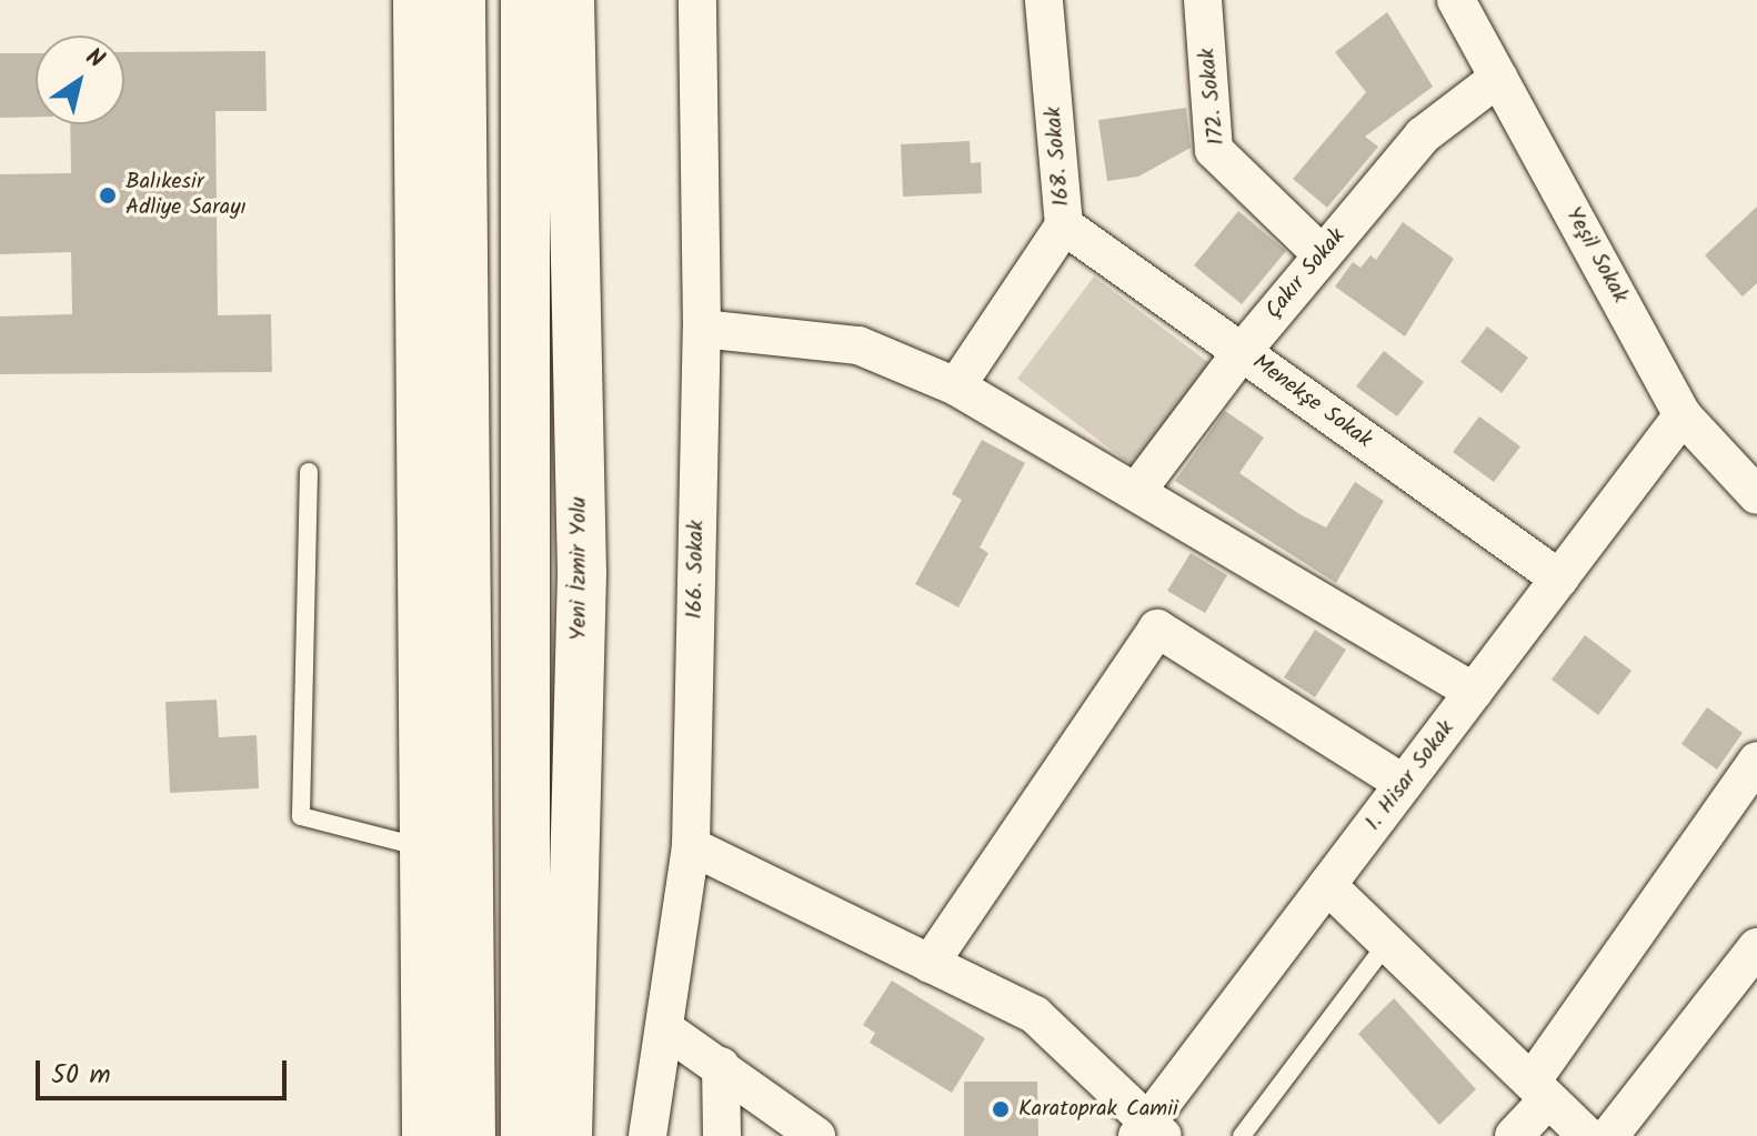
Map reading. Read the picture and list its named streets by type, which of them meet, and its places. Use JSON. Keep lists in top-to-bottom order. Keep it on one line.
{"streets":{"highway":["Yeni İzmir Yolu"],"street":["172. Sokak","168. Sokak","Yeşil Sokak","Çakır Sokak","Menekşe Sokak","166. Sokak","1. Hisar Sokak"]},"crossings":[["172. Sokak","Çakır Sokak"],["168. Sokak","Menekşe Sokak"],["Yeşil Sokak","Çakır Sokak"],["Yeşil Sokak","1. Hisar Sokak"],["Çakır Sokak","Menekşe Sokak"],["Menekşe Sokak","1. Hisar Sokak"]],"places":["Balıkesir Adliye Sarayı","Karatoprak Camii"],"scale_bar":"50 m","north":"top right"}
